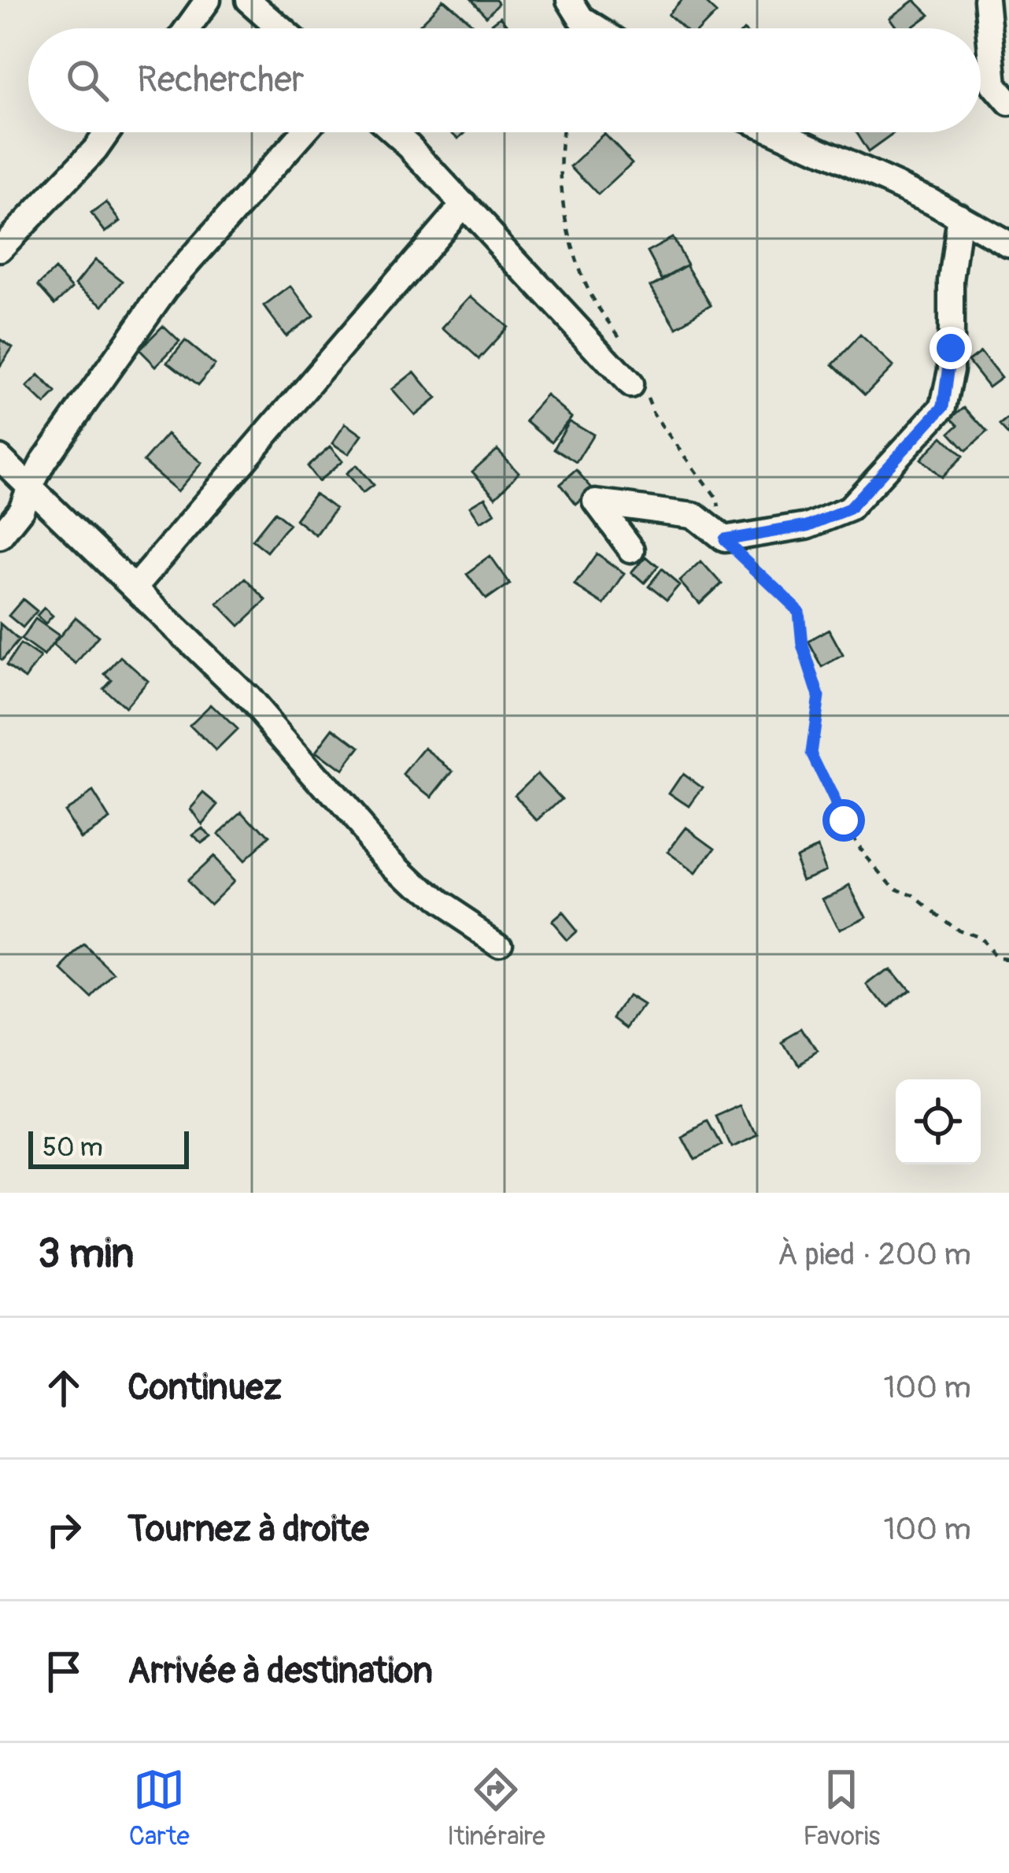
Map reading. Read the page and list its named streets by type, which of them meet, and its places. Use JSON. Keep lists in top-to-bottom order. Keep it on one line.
{"scale_bar":"50 m","page":{"search":"Rechercher","scale":"50 m","heading":["3 min","À pied · 200 m"],"list":[["Continuez","100 m"],["Tournez à droite","100 m"],"Arrivée à destination"],"nav":["Carte","Itinéraire","Favoris"]}}
